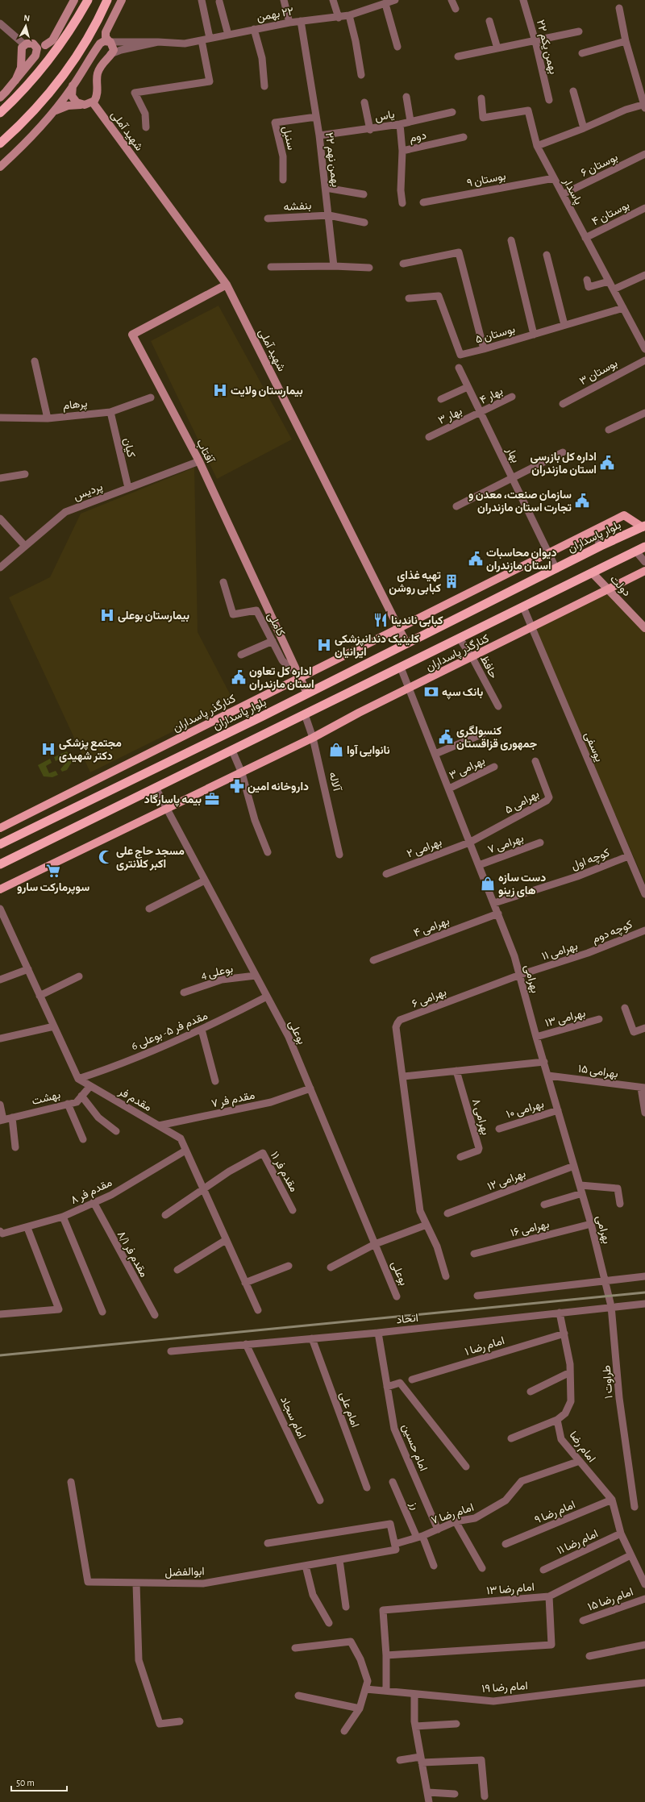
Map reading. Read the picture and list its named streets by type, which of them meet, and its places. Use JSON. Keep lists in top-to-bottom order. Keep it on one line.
{"streets":{"highway":["بلوار پاسداران"],"main road":["شهید آملی","آفتاب","دولت","کنارگذر پاسداران"],"street":["٢٢ بهمن","۲۲ بهمن یکم","یاس","دوم","سنبل","۲۲ بهمن نهم","بوستان ۶","بوستان ۹","پاسدار","بنفشه","بوستان ۴","بوستان ۵","بوستان ۳","بهار ۴","پرهام","بهار ۳","کیان","بهار","پردیس","کاملی","حافظ","یوسفی","بهرامی ۳","آلاله","بهرامی ۵","بهرامی ۷","بهرامی ۲","کوچه اول","بهرامی ۴","کوچه دوم","بهرامی ۱۱","بوعلی 4","بهرامی","بهرامی ۶","بهرامی ۱۳","مقدم فر ۵- بوعلی 6","بوعلی","بهرامی ۱۵","بهشت","مقدم فر","مقدم فر ۷","بهرامی ۱۰","بهرامی ۸","مقدم فر ۱۱","بهرامی ۱۲","مقدم فر ۸","بهرامی ۱۶","مقدم فر ۸/۱","اتحاد","امام رضا ۱","طراوت ۱","امام علی","امام سجاد","امام رضا","امام حسین","رز","امام رضا ۹","امام رضا ۷","امام رضا ۱۱","ابوالفضل","امام رضا ۱۳","امام رضا ۱۵","امام رضا ۱۹"]},"crossings":[["٢٢ بهمن","۲۲ بهمن نهم"],["یاس","دوم"],["یاس","۲۲ بهمن نهم"],["شهید آملی","آفتاب"],["شهید آملی","بلوار پاسداران"],["شهید آملی","کنارگذر پاسداران"],["سنبل","۲۲ بهمن نهم"],["۲۲ بهمن نهم","بنفشه"],["بوستان ۶","پاسدار"],["بوستان ۹","پاسدار"],["پاسدار","بوستان ۴"],["پاسدار","بوستان ۵"],["بهار ۴","بهار ۳"],["بهار ۴","بهار"],["پرهام","کیان"],["بهار ۳","بهار"],["کیان","پردیس"],["آفتاب","پردیس"],["آفتاب","بلوار پاسداران"],["آفتاب","کاملی"],["آفتاب","کنارگذر پاسداران"],["بهار","بلوار پاسداران"],["بهار","کنارگذر پاسداران"],["بلوار پاسداران","کنارگذر پاسداران"],["دولت","کنارگذر پاسداران"],["کاملی","کنارگذر پاسداران"],["کنارگذر پاسداران","حافظ"],["کنارگذر پاسداران","یوسفی"],["کنارگذر پاسداران","آلاله"],["کنارگذر پاسداران","بهرامی"],["کنارگذر پاسداران","بوعلی"],["یوسفی","کوچه اول"],["بهرامی ۳","بهرامی"],["بهرامی ۵","بهرامی ۲"],["بهرامی ۵","بهرامی"],["بهرامی ۷","بهرامی"],["بهرامی ۲","بهرامی"],["کوچه اول","بهرامی"],["بهرامی ۴","بهرامی"],["کوچه دوم","بهرامی ۱۱"],["بهرامی ۱۱","بهرامی"],["بهرامی ۱۱","بهرامی ۶"],["بوعلی 4","بوعلی"],["بهرامی","بهرامی ۶"],["بهرامی","بهرامی ۱۳"],["بهرامی","بهرامی ۱۵"],["بهرامی","بهرامی ۱۰"],["بهرامی","بهرامی ۱۲"],["بهرامی","بهرامی ۱۶"],["بهرامی","اتحاد"],["بهرامی","طراوت ۱"],["مقدم فر ۵- بوعلی 6","بوعلی"],["مقدم فر ۵- بوعلی 6","مقدم فر"],["بوعلی","مقدم فر ۷"],["بهشت","مقدم فر"],["مقدم فر","مقدم فر ۷"],["مقدم فر","مقدم فر ۱۱"],["مقدم فر","مقدم فر ۸"],["مقدم فر ۸","مقدم فر ۸/۱"],["اتحاد","طراوت ۱"],["اتحاد","امام علی"],["اتحاد","امام سجاد"],["اتحاد","امام حسین"],["امام رضا","امام رضا ۹"],["امام رضا","امام رضا ۷"],["امام رضا","امام رضا ۱۱"],["امام رضا","امام رضا ۱۳"],["امام حسین","امام رضا ۷"],["رز","امام رضا ۷"],["امام رضا ۷","ابوالفضل"]],"places":{"hospital":["بیمارستان ولایت","بیمارستان بوعلی","کلینیک دندانپزشکی ایرانیان","مجتمع پزشکی دکتر شهیدی"],"public building":["اداره کل بازرسی استان مازندران","سازمان صنعت، معدن و تجارت استان مازندران","دیوان محاسبات استان مازندران","اداره کل تعاون استان مازندران","کنسولگری جمهوری قزاقستان"],"building":["تهیه غذای کبابی روشن"],"restaurant":["کبابی ناندینا"],"bank":["بانک سپه"],"shop":["نانوایی آوا","دست سازه های زینو"],"pharmacy":["داروخانه امین"],"office":["بیمه پاسارگاد"],"mosque":["مسجد حاج علی اکبر کلانتری"],"supermarket":["سوپرمارکت سارو"]},"scale_bar":"50 m","north":"top"}
